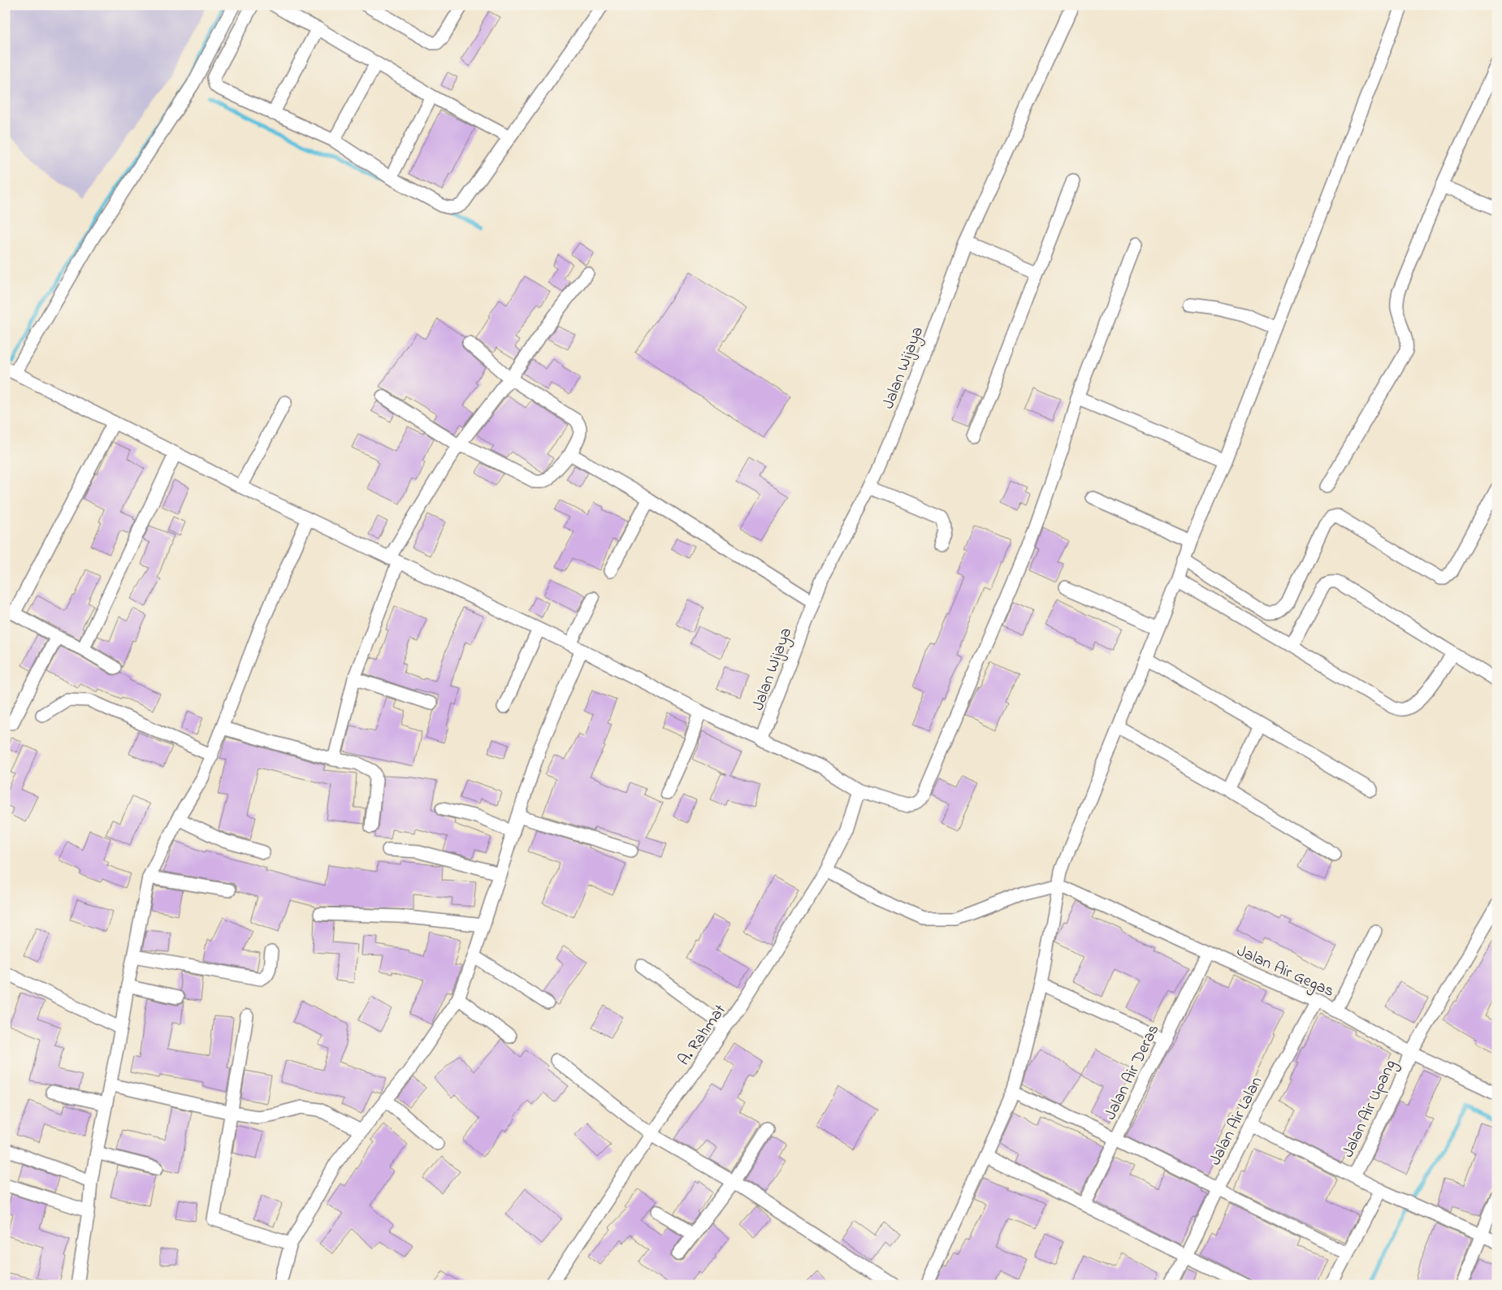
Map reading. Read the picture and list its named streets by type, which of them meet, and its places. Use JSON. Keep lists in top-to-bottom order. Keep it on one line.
{"streets":{"street":["Jalan Wijaya","Jalan Air Gegas","A. Rahmat","Jalan Air Deras","Jalan Air Upang","Jalan Air Lalan"]},"crossings":[["Jalan Air Gegas","Jalan Air Deras"],["Jalan Air Gegas","Jalan Air Upang"],["Jalan Air Gegas","Jalan Air Lalan"]]}
